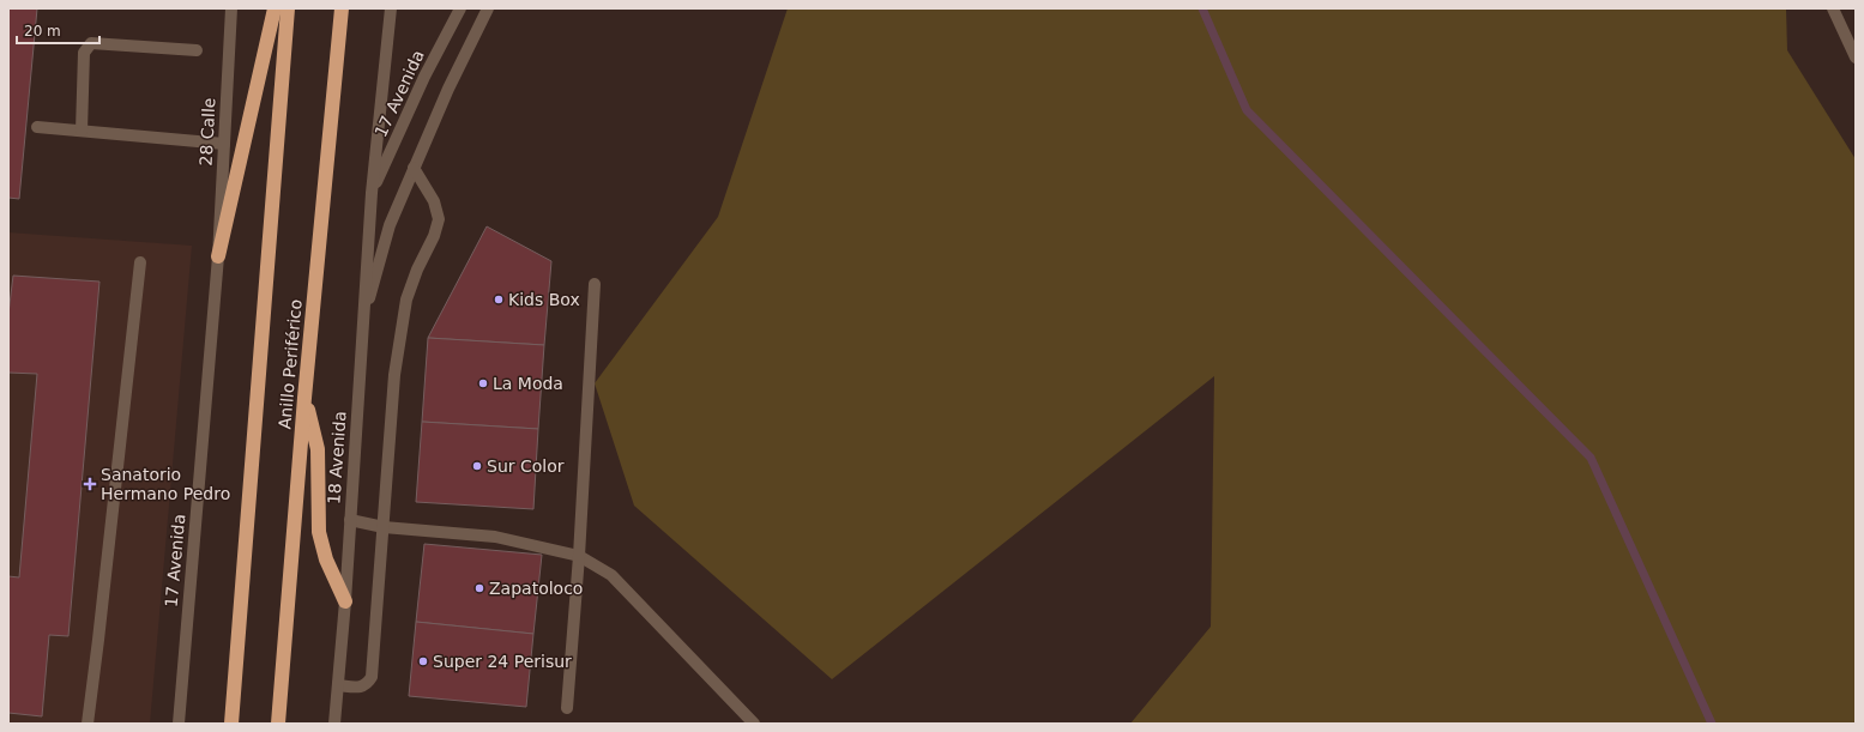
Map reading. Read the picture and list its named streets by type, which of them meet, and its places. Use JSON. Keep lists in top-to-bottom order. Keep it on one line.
{"streets":{"highway":["Anillo Periférico"],"street":["17 Avenida","28 Calle","18 Avenida"]},"crossings":[["17 Avenida","28 Calle"],["17 Avenida","18 Avenida"]],"places":{"other":["Kids Box","La Moda","Sur Color","Zapatoloco","Super 24 Perisur"],"health":["Sanatorio Hermano Pedro"]},"scale_bar":"20 m"}
